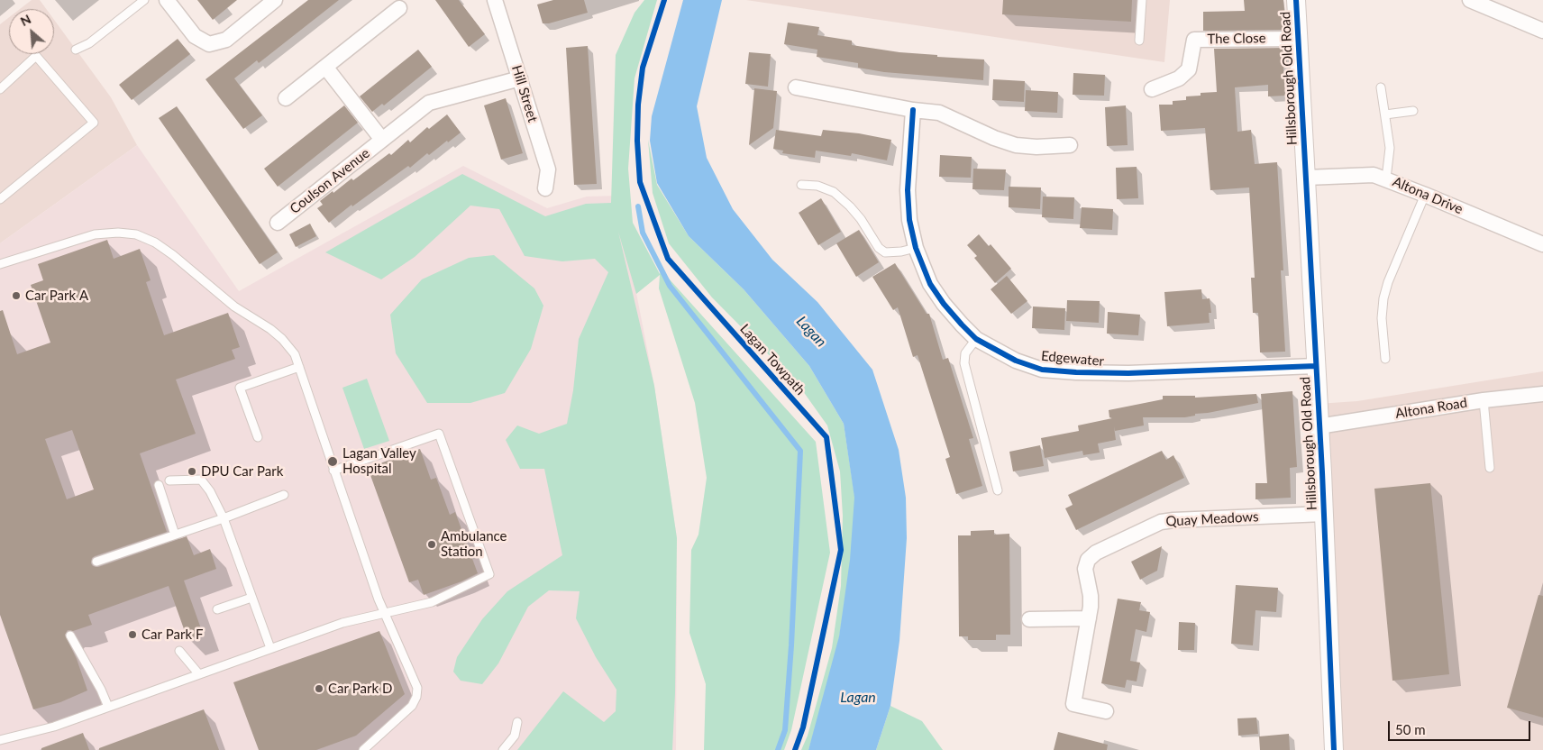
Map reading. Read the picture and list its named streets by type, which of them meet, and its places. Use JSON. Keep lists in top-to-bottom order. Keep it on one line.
{"streets":{"street":["The Close","Hillsborough Old Road","Hill Street","Coulson Avenue","Altona Drive","Edgewater","Altona Road","Quay Meadows"],"cycle path":["Lagan Towpath"]},"crossings":[["The Close","Hillsborough Old Road"],["Hillsborough Old Road","Altona Drive"],["Hillsborough Old Road","Edgewater"],["Hillsborough Old Road","Altona Road"],["Hillsborough Old Road","Quay Meadows"],["Hill Street","Coulson Avenue"]],"water":["Lagan"],"places":["Car Park A","Lagan Valley Hospital","DPU Car Park","Ambulance Station","Car Park F","Car Park D"],"scale_bar":"50 m","north":"top left"}
